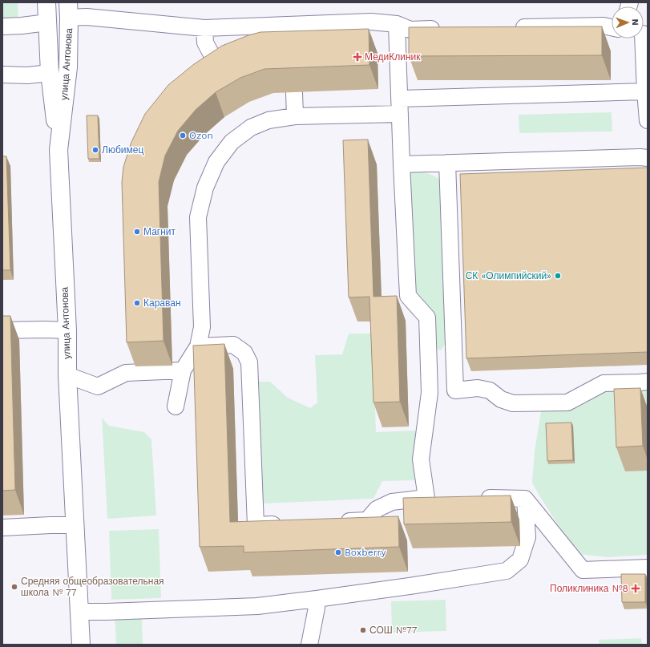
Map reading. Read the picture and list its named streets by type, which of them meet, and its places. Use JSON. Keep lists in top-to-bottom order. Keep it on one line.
{"streets":{"main road":["улица Антонова"]},"places":{"health":["МедиКлиник","Поликлиника №8"],"other":["Ozon","Любимец","Магнит","СК «Олимпийский»","Караван","Boxberry","Средняя общеобразовательная школа № 77","СОШ №77"]},"north":"right"}
